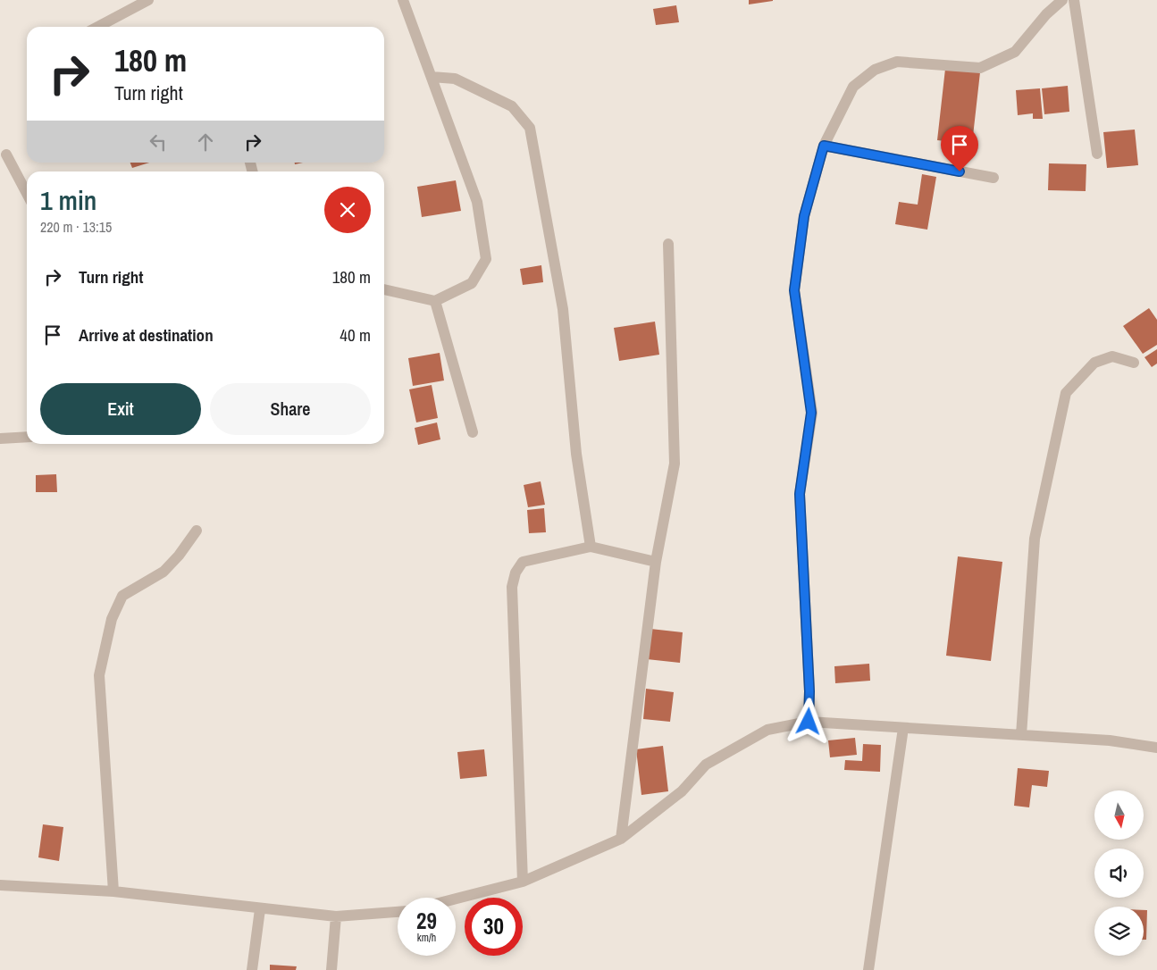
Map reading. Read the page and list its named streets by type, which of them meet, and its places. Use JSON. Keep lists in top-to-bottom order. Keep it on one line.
{"north":"bottom","page":{"turn":["180 m","Turn right"],"heading":["1 min","220 m · 13:15"],"list":[{"name":"Turn right","value":"180 m"},{"name":"Arrive at destination","value":"40 m"}],"buttons":["Exit","Share"],"speed":"29 km/h","limit":"30"}}
